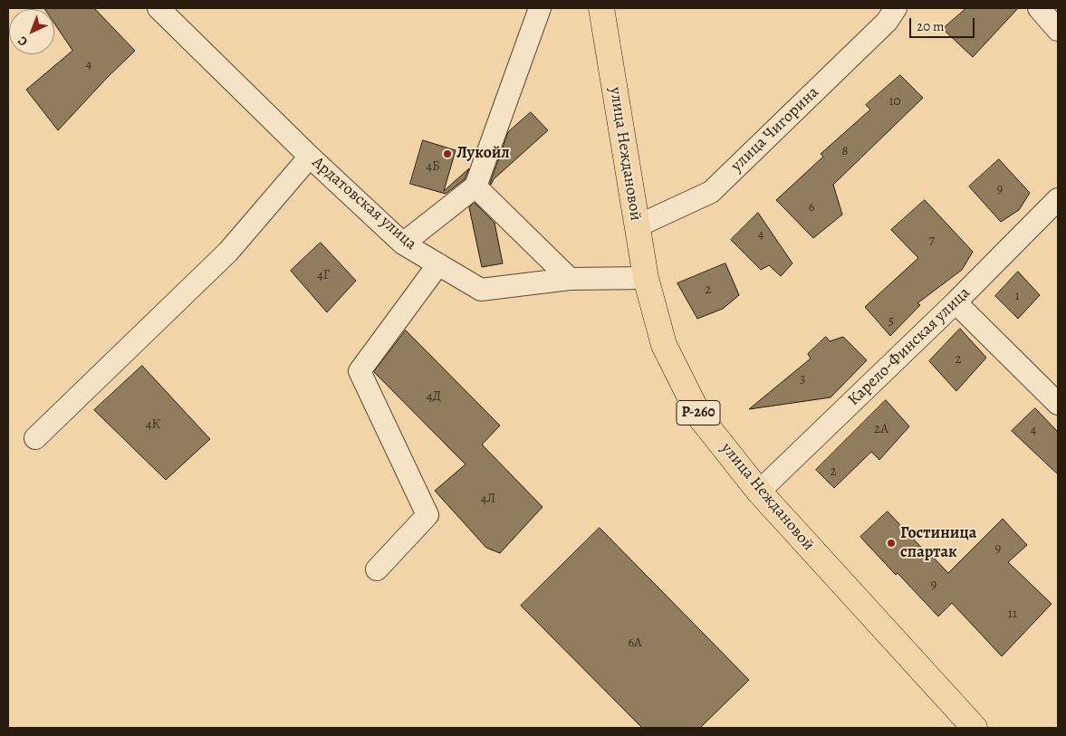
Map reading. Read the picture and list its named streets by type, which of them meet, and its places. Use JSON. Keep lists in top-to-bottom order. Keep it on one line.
{"streets":{"highway":["улица Неждановой","Р-260"],"street":["улица Чигорина","Ардатовская улица","Карело-Финская улица"]},"crossings":[["улица Чигорина","улица Неждановой"],["улица Неждановой","Ардатовская улица"],["улица Неждановой","Карело-Финская улица"]],"places":["Лукойл","Гостиница спартак"],"house_numbers":["4","10","8","4Б","9","6","4","7","4Г","2","1","5","2","3","4Д","4К","2А","4","2","4Л","9","9","11","6А"],"scale_bar":"20 m","north":"bottom left"}
